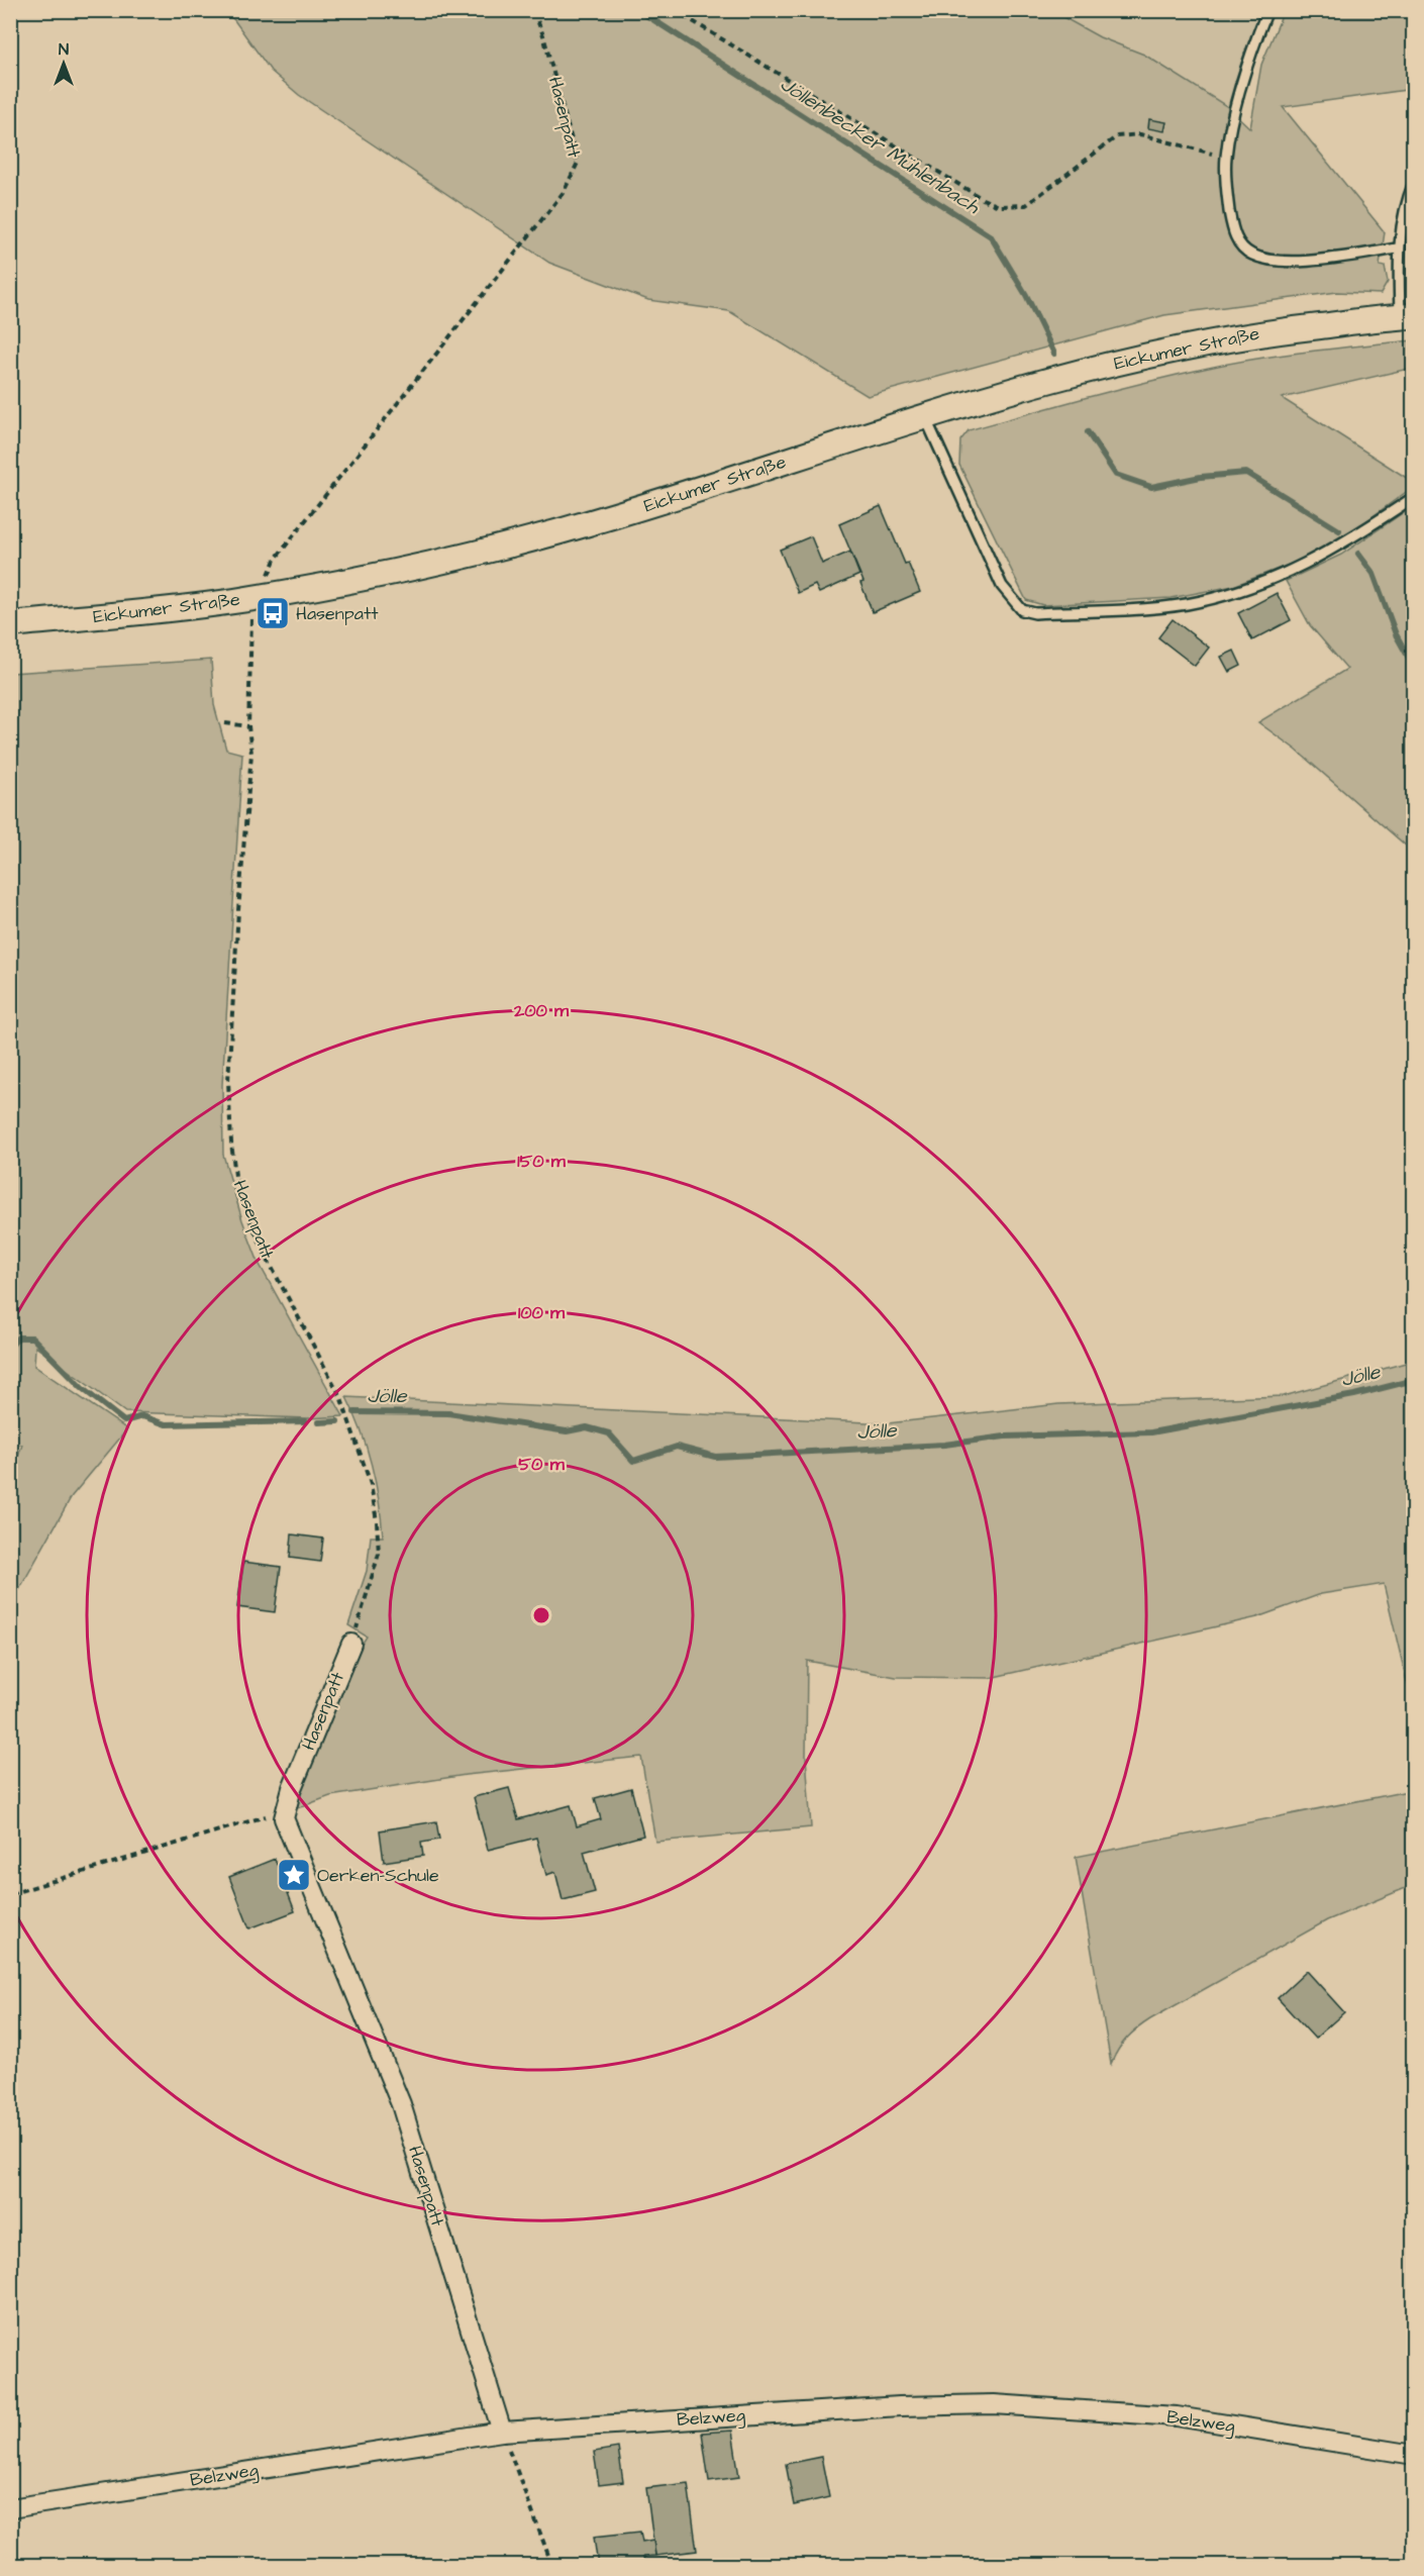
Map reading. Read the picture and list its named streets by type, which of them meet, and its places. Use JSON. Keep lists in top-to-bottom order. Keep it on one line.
{"streets":{"main road":["Eickumer Straße"],"street":["Hasenpatt","Belzweg"]},"crossings":[["Hasenpatt","Eickumer Straße"],["Hasenpatt","Belzweg"]],"water":["Jöllenbecker Mühlenbach","Jölle"],"places":{"bus stop":["Hasenpatt"],"place":["Oerken-Schule"]},"north":"top","rings":["200 m","150 m","100 m","50 m"]}
